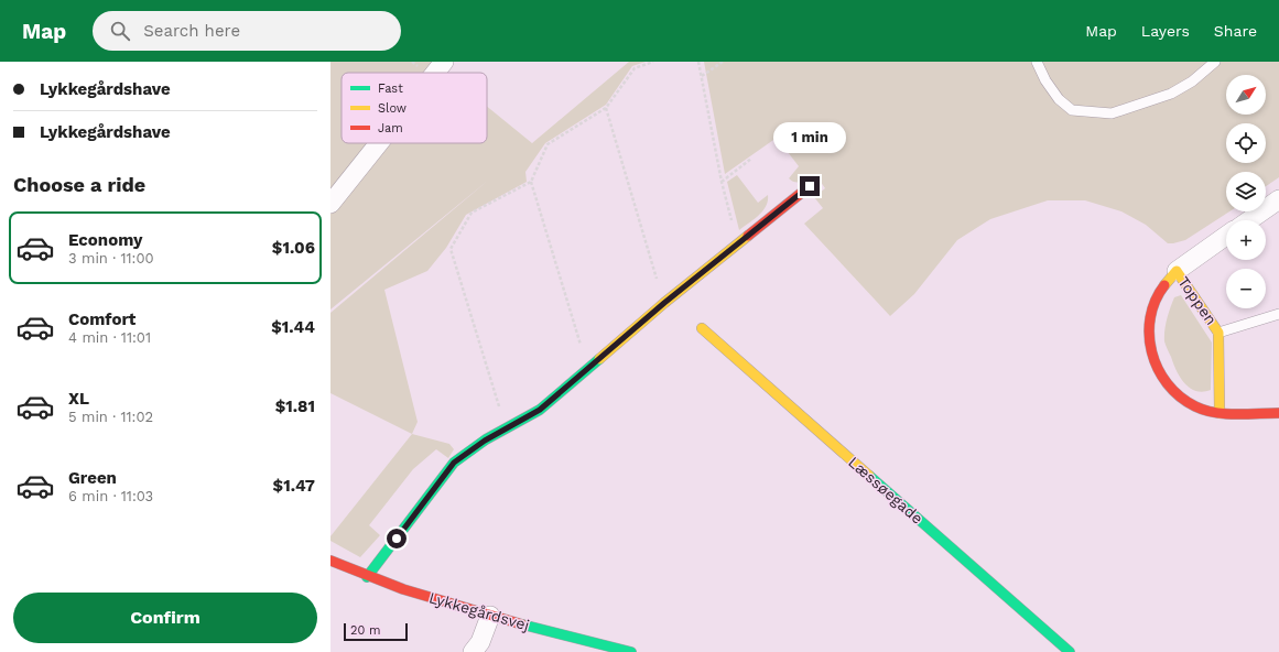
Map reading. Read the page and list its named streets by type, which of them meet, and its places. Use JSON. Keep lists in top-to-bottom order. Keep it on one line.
{"streets":{"street":["Toppen","Læssøegade","Lykkegårdsvej"]},"legend":["Fast","Slow","Jam"],"scale_bar":"20 m","north":"top right","page":{"header":"Map","search":"Search here","nav":["Map","Layers","Share"],"banner":["Lykkegårdshave","Lykkegårdshave"],"map_buttons":["+","−"],"bubble":"1 min","heading":"Choose a ride","list":[{"name":"Economy","note":"3 min · 11:00","value":"$1.06"},{"name":"Comfort","note":"4 min · 11:01","value":"$1.44"},{"name":"XL","note":"5 min · 11:02","value":"$1.81"},{"name":"Green","note":"6 min · 11:03","value":"$1.47"}],"buttons":"Confirm","scale":"20 m"}}
